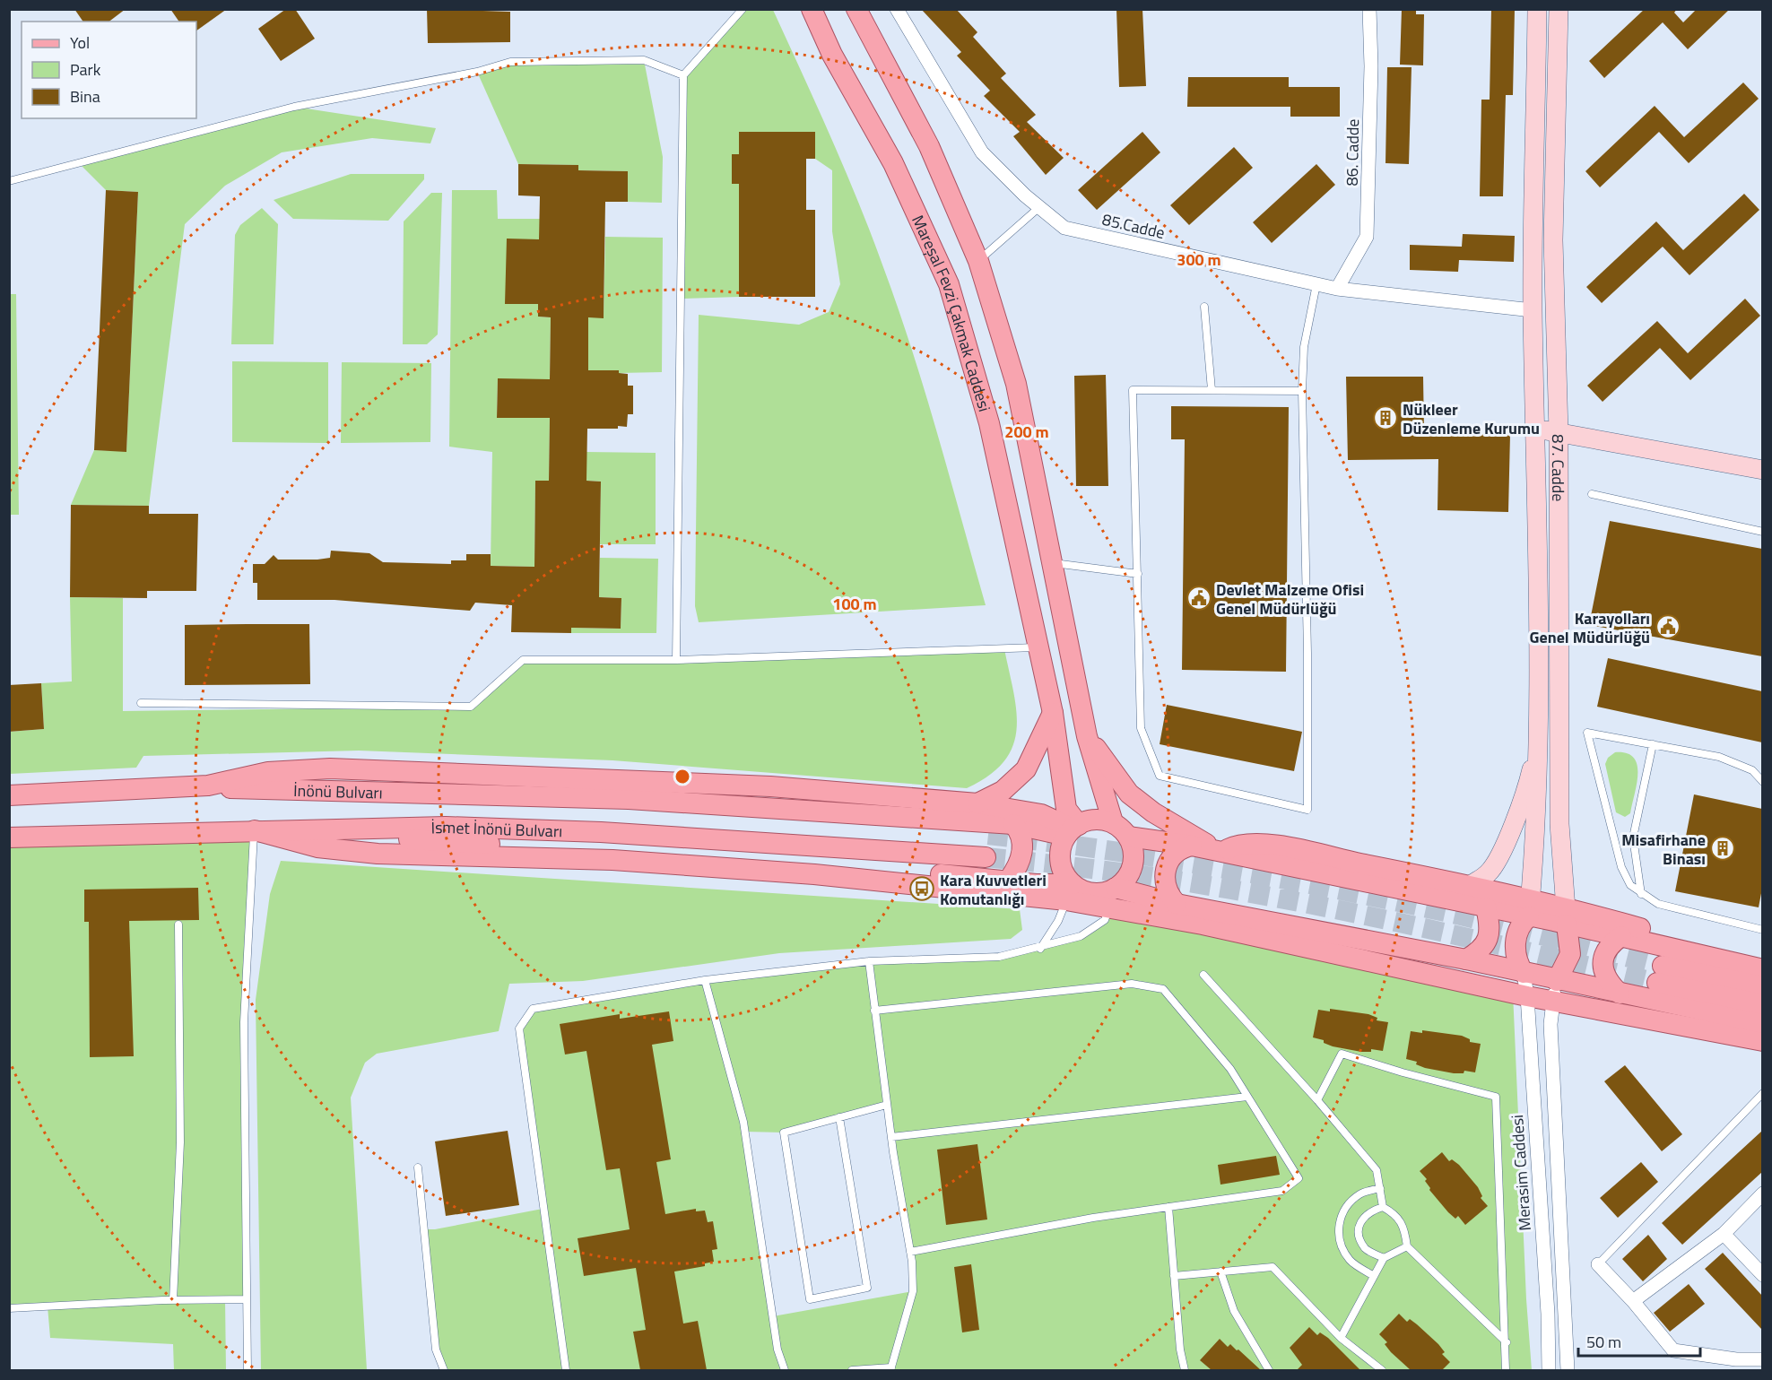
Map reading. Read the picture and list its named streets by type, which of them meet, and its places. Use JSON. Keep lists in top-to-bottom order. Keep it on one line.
{"streets":{"main road":["Mareşal Fevzi Çakmak Caddesi","İnönü Bulvarı","İsmet İnönü Bulvarı"],"street":["86. Cadde","85.Cadde","87. Cadde","Merasim Caddesi"]},"crossings":[["86. Cadde","85.Cadde"],["85.Cadde","87. Cadde"],["87. Cadde","Merasim Caddesi"],["İnönü Bulvarı","İsmet İnönü Bulvarı"]],"places":{"building":["Nükleer Düzenleme Kurumu","Misafirhane Binası"],"public building":["Devlet Malzeme Ofisi Genel Müdürlüğü","Karayolları Genel Müdürlüğü"],"bus stop":["Kara Kuvvetleri Komutanlığı"]},"legend":["Yol","Park","Bina"],"scale_bar":"50 m","rings":["300 m","200 m","100 m"]}
